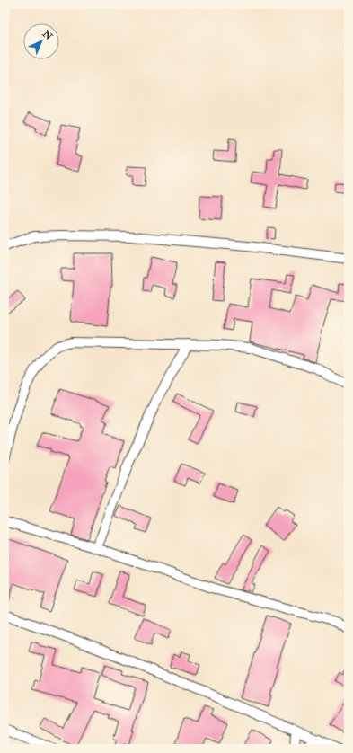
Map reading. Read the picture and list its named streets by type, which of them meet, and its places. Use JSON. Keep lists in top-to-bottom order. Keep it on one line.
{"north":"top right"}
